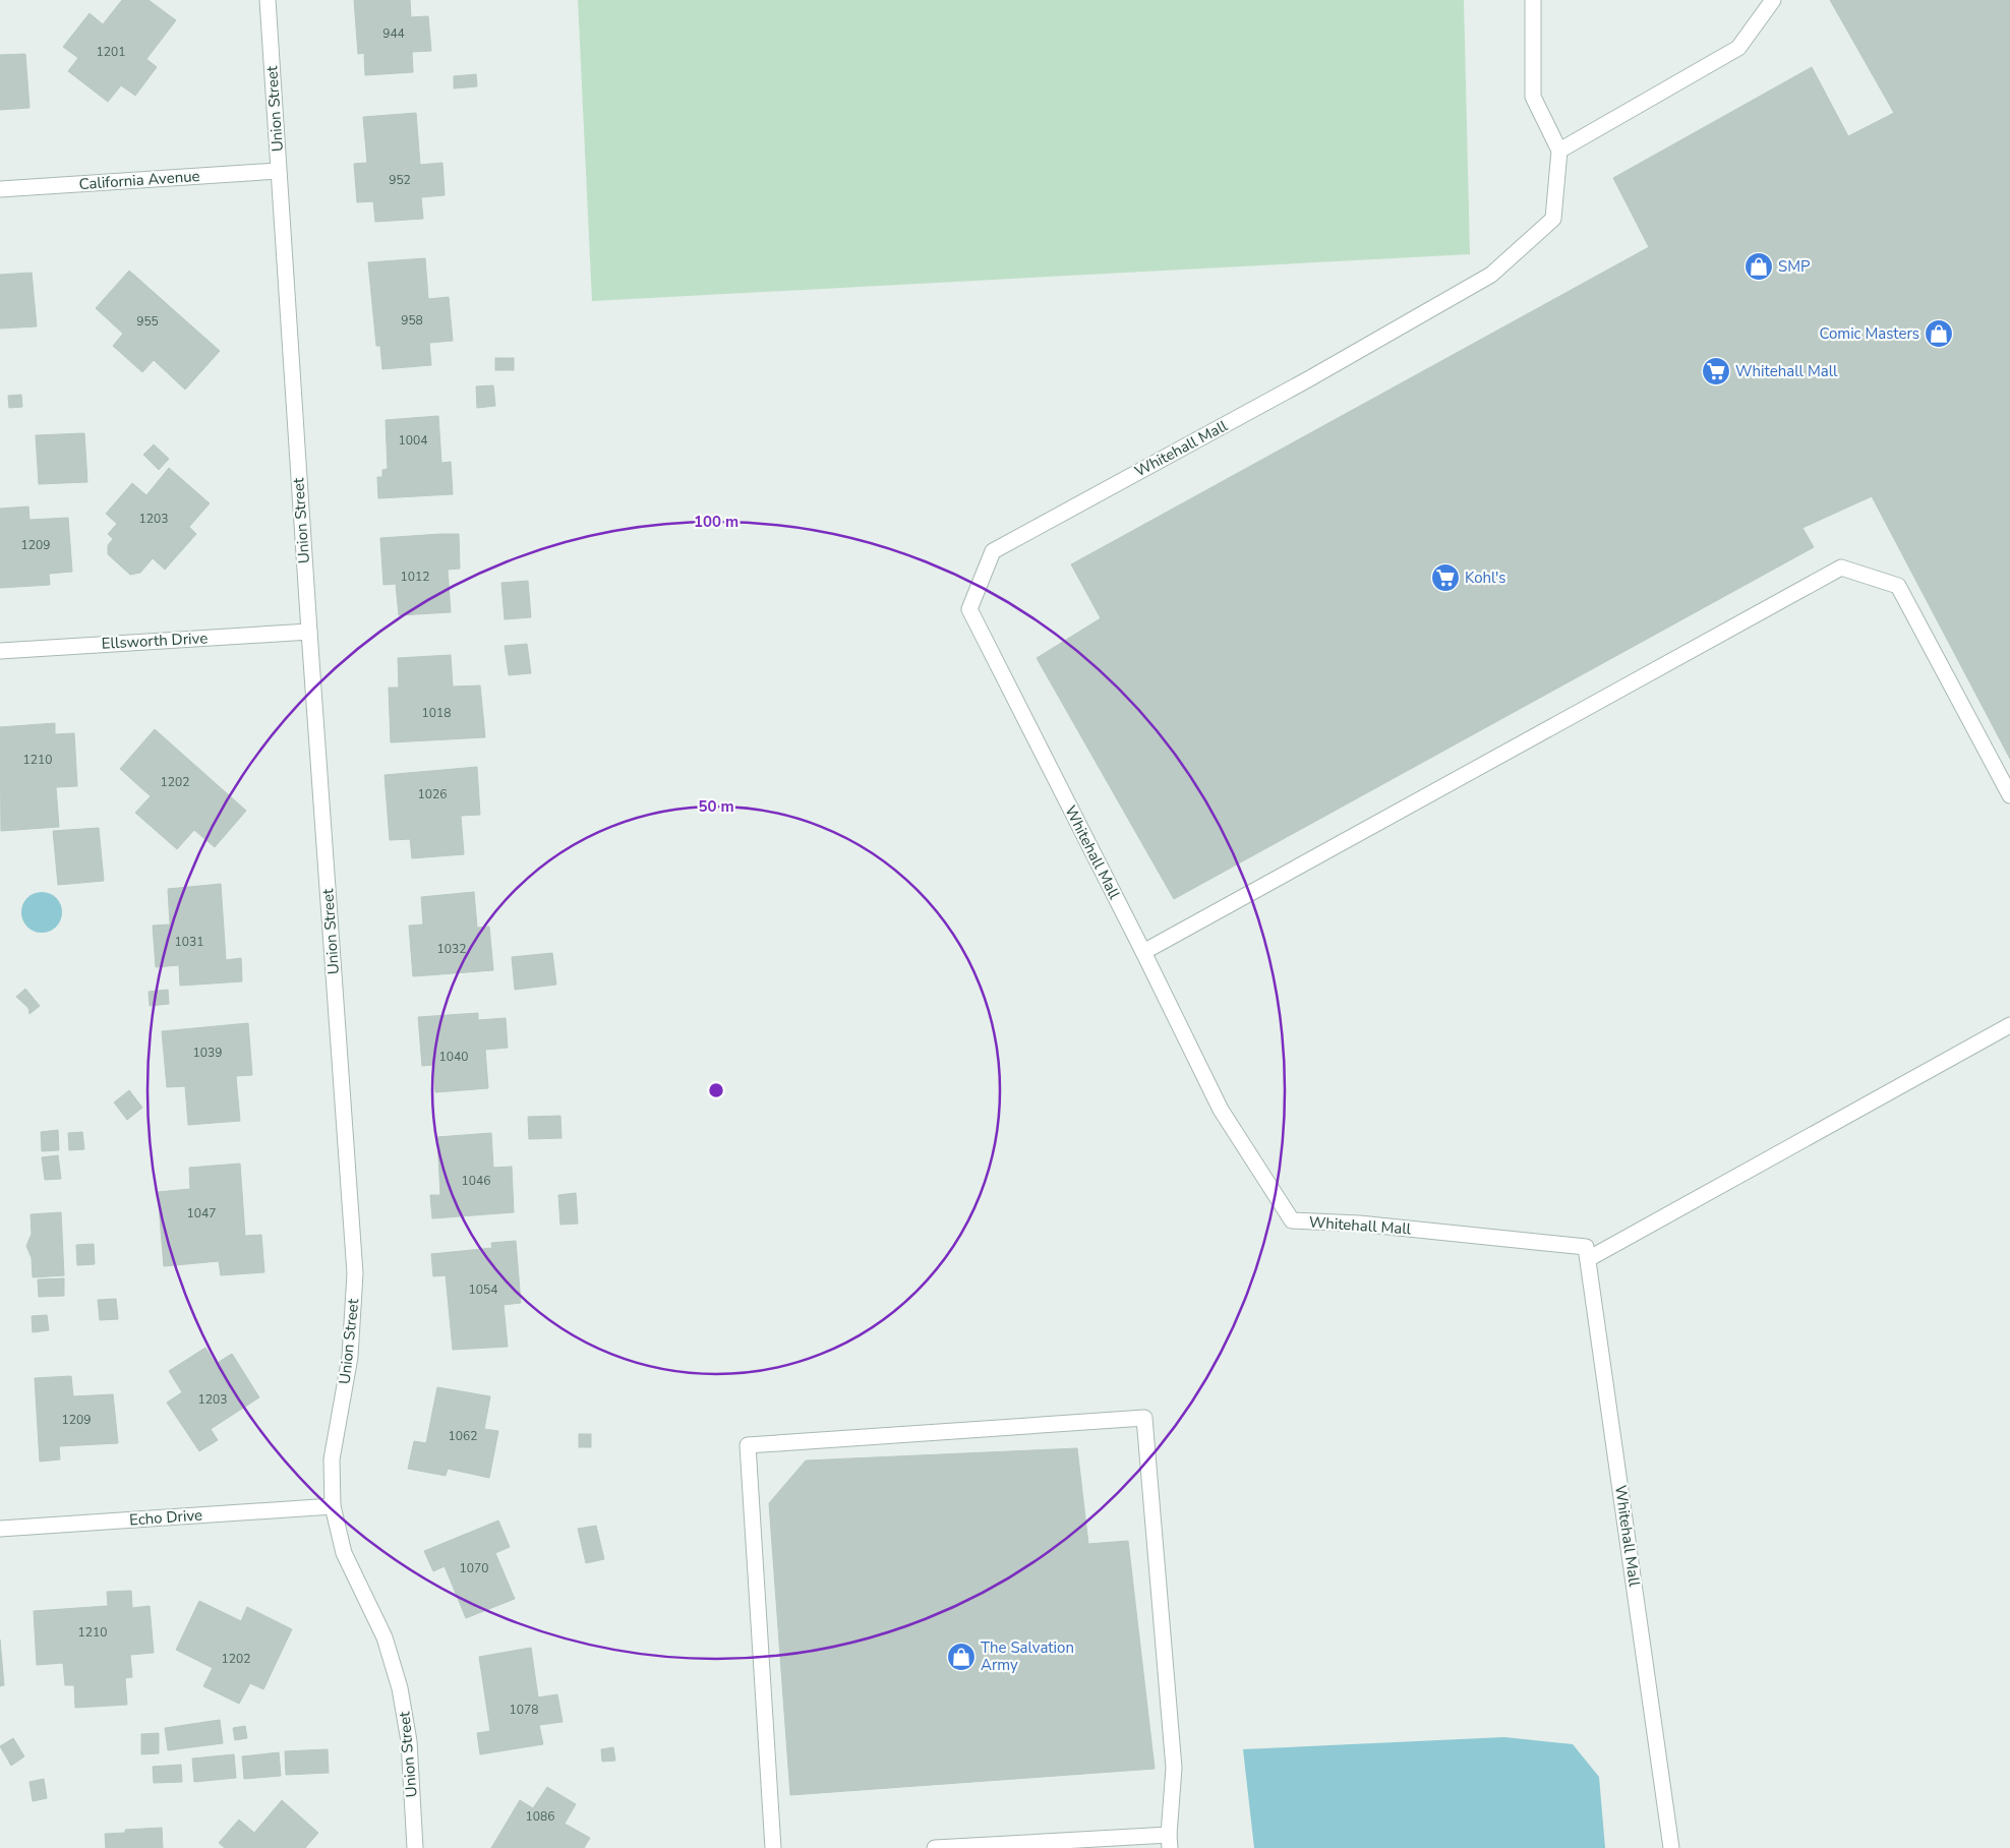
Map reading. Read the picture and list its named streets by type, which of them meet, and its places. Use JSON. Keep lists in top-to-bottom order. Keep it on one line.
{"streets":{"street":["Union Street","California Avenue","Whitehall Mall","Ellsworth Drive","Echo Drive"]},"crossings":[["Union Street","California Avenue"],["Union Street","Ellsworth Drive"],["Union Street","Echo Drive"]],"places":{"shop":["SMP","Comic Masters","The Salvation Army"],"supermarket":["Whitehall Mall","Kohl's"]},"house_numbers":["944","1201","952","958","955","1004","1203","1209","1012","1018","1210","1202","1026","1031","1032","1039","1040","1046","1047","1054","1203","1209","1062","1070","1210","1202","1078","1086"],"rings":["100 m","50 m"]}
